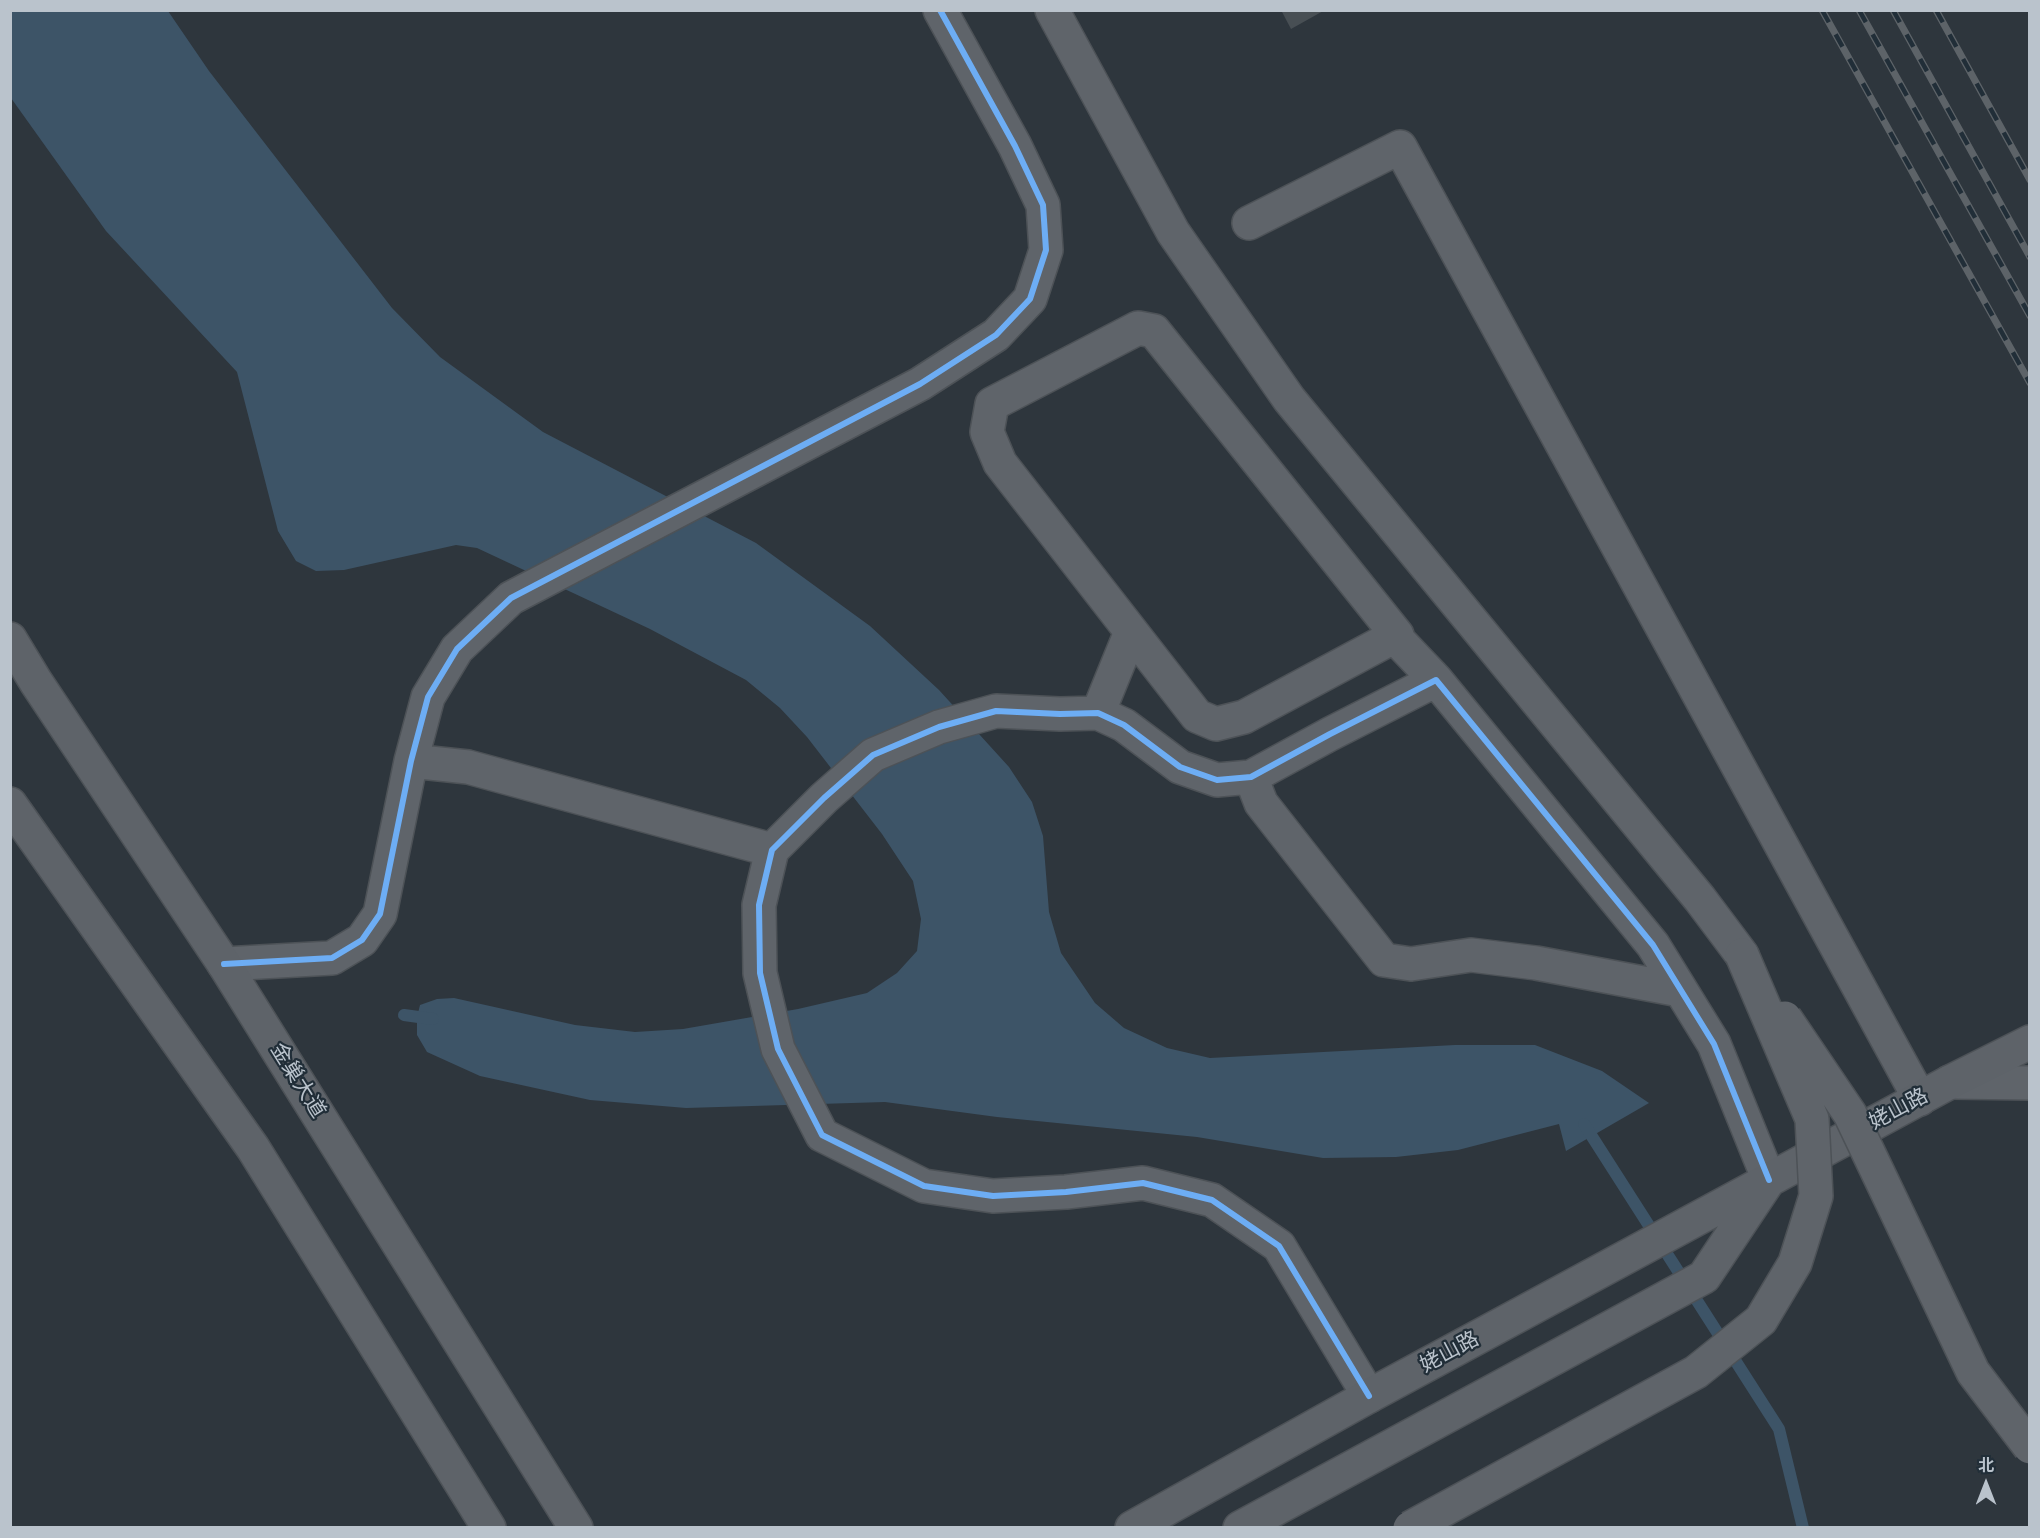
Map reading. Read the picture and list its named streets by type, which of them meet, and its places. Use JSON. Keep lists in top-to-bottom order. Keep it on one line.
{"streets":{"main road":["金巢大道","姥山路"]},"north":"top"}
